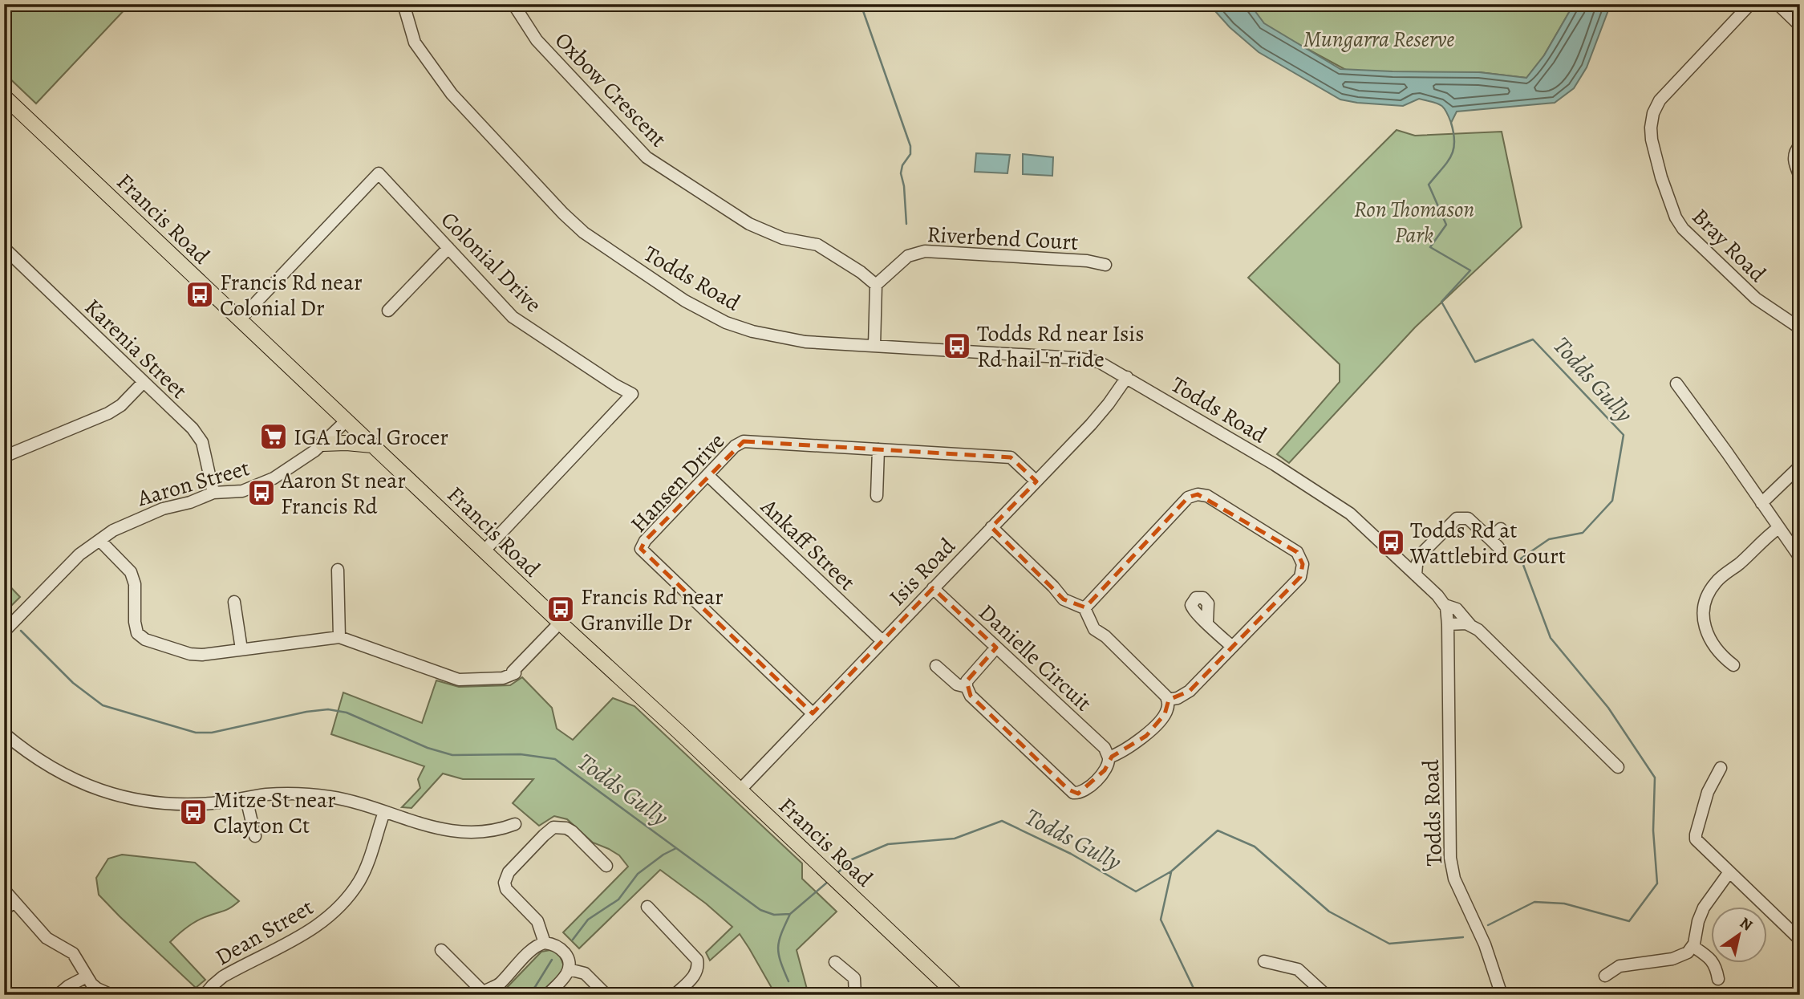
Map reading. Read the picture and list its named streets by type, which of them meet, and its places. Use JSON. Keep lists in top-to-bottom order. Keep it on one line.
{"streets":{"main road":["Francis Road"],"street":["Oxbow Crescent","Riverbend Court","Bray Road","Colonial Drive","Todds Road","Karenia Street","Aaron Street","Hansen Drive","Ankaff Street","Isis Road","Danielle Circuit","Dean Street"]},"crossings":[["Oxbow Crescent","Riverbend Court"],["Francis Road","Colonial Drive"],["Francis Road","Aaron Street"],["Francis Road","Isis Road"],["Todds Road","Isis Road"],["Karenia Street","Aaron Street"],["Hansen Drive","Ankaff Street"],["Hansen Drive","Isis Road"],["Ankaff Street","Isis Road"],["Isis Road","Danielle Circuit"]],"water":["Todds Gully"],"parks":["Mungarra Reserve","Ron Thomason Park"],"places":{"bus stop":["Francis Rd near Colonial Dr","Todds Rd near Isis Rd hail 'n' ride","Aaron St near Francis Rd","Todds Rd at Wattlebird Court","Francis Rd near Granville Dr","Mitze St near Clayton Ct"],"supermarket":["IGA Local Grocer"]},"north":"top right"}
